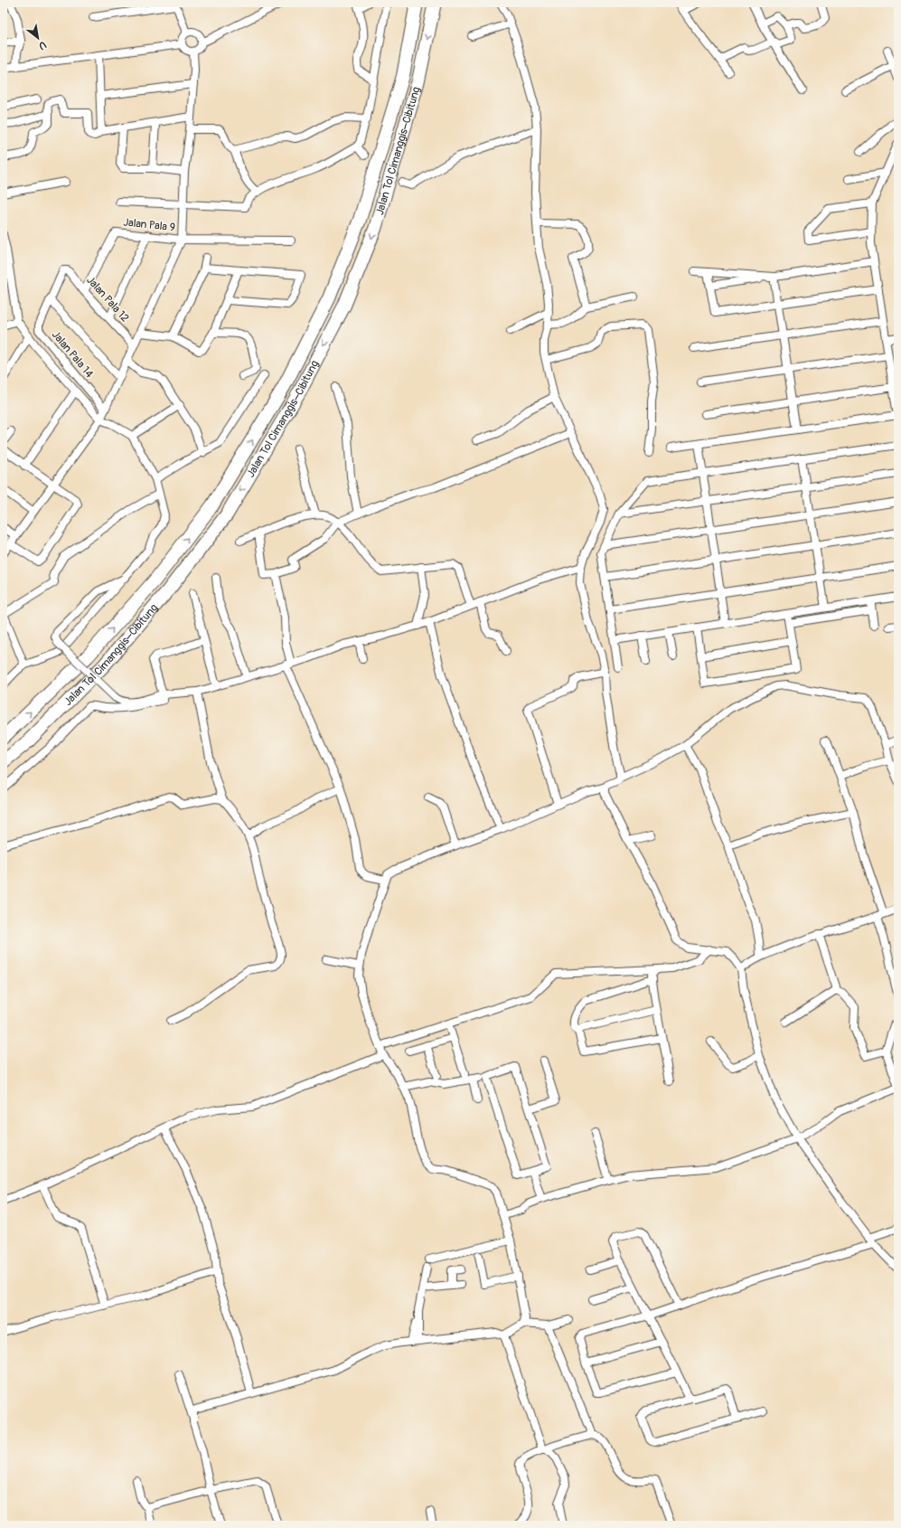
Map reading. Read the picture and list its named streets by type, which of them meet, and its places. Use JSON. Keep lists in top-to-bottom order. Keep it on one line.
{"streets":{"highway":["Jalan Tol Cimanggis–Cibitung"],"street":["Jalan Pala 9","Jalan Pala 12","Jalan Pala 14"]},"crossings":[["Jalan Pala 9","Jalan Pala 12"],["Jalan Pala 12","Jalan Pala 14"]],"north":"bottom right"}
